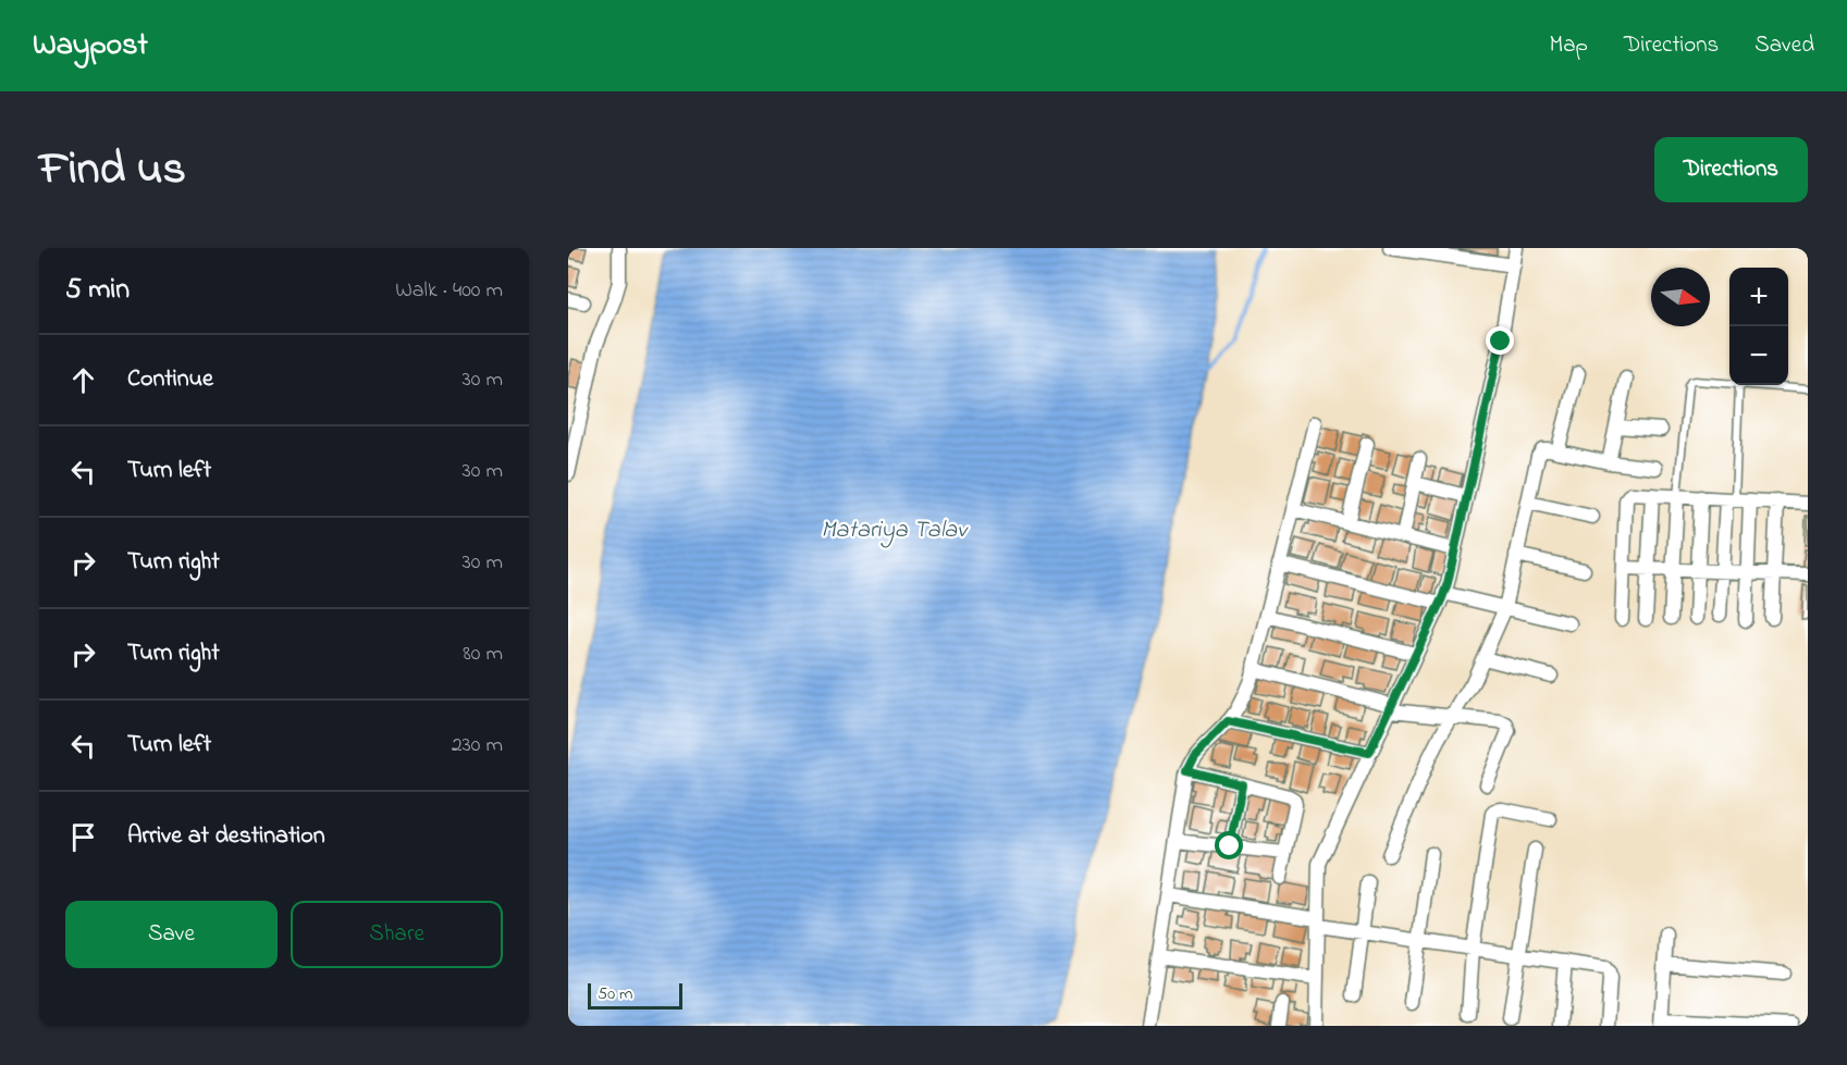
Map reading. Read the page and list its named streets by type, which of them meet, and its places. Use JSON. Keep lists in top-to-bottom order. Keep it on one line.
{"water":["Matariya Talav"],"scale_bar":"50 m","north":"right","page":{"header":"Waypost","nav":["Map","Directions","Saved"],"title":"Find us","buttons":["Directions",["Save","Share"]],"heading":["5 min","Walk · 400 m"],"map_buttons":["+","−"],"list":[["Continue","30 m"],["Turn left","30 m"],["Turn right","30 m"],["Turn right","80 m"],["Turn left","230 m"],"Arrive at destination"],"scale":"50 m"}}
